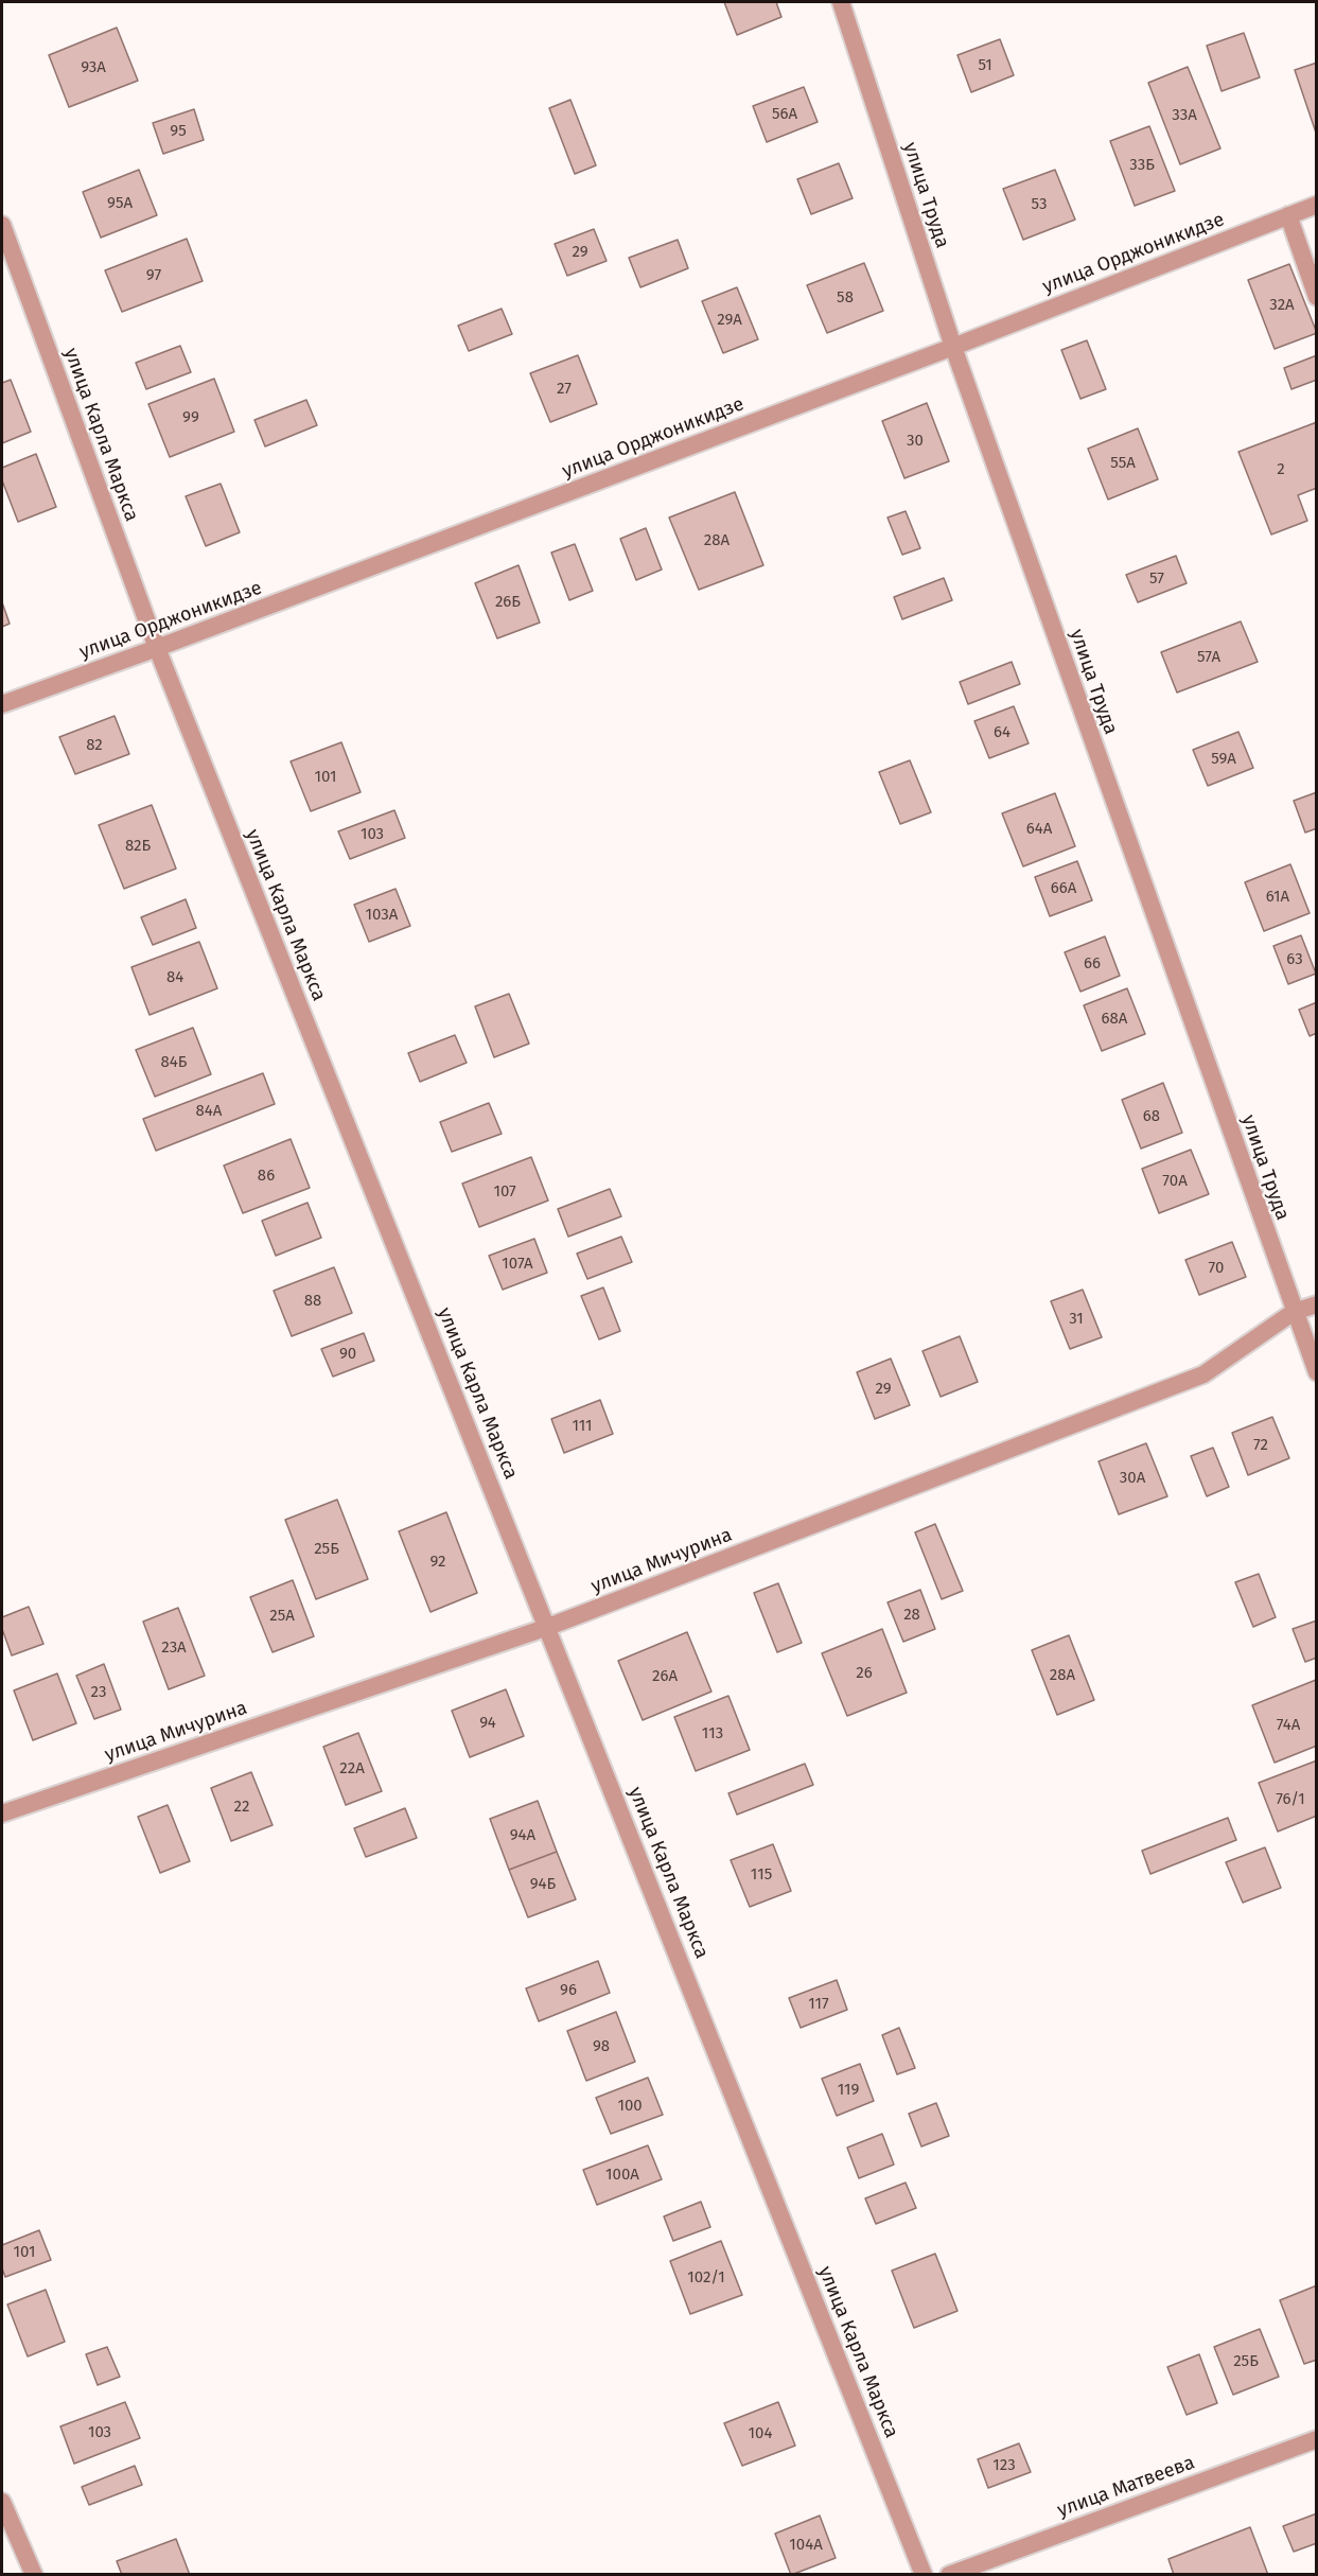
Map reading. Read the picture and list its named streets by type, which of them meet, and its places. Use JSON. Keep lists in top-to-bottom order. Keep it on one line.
{"streets":{"street":["улица Труда","улица Орджоникидзе","улица Карла Маркса","улица Мичурина","улица Матвеева"]},"crossings":[["улица Труда","улица Орджоникидзе"],["улица Труда","улица Мичурина"],["улица Орджоникидзе","улица Карла Маркса"],["улица Карла Маркса","улица Мичурина"]],"house_numbers":["51","93А","56А","33А","95","33Б","95А","53","29","97","58","32А","29А","27","99","30","55А","2","28А","57","26Б","57А","64","82","59А","101","64А","103","82Б","66А","61А","103А","63","66","84","68А","84Б","84А","68","86","70А","107","107А","70","88","31","90","29","111","72","30А","25Б","92","28","25А","23А","26","28А","26А","23","94","74А","113","22А","76/1","22","94А","115","94Б","96","117","98","119","100","100А","101","102/1","25Б","103","104","123","104А"]}
